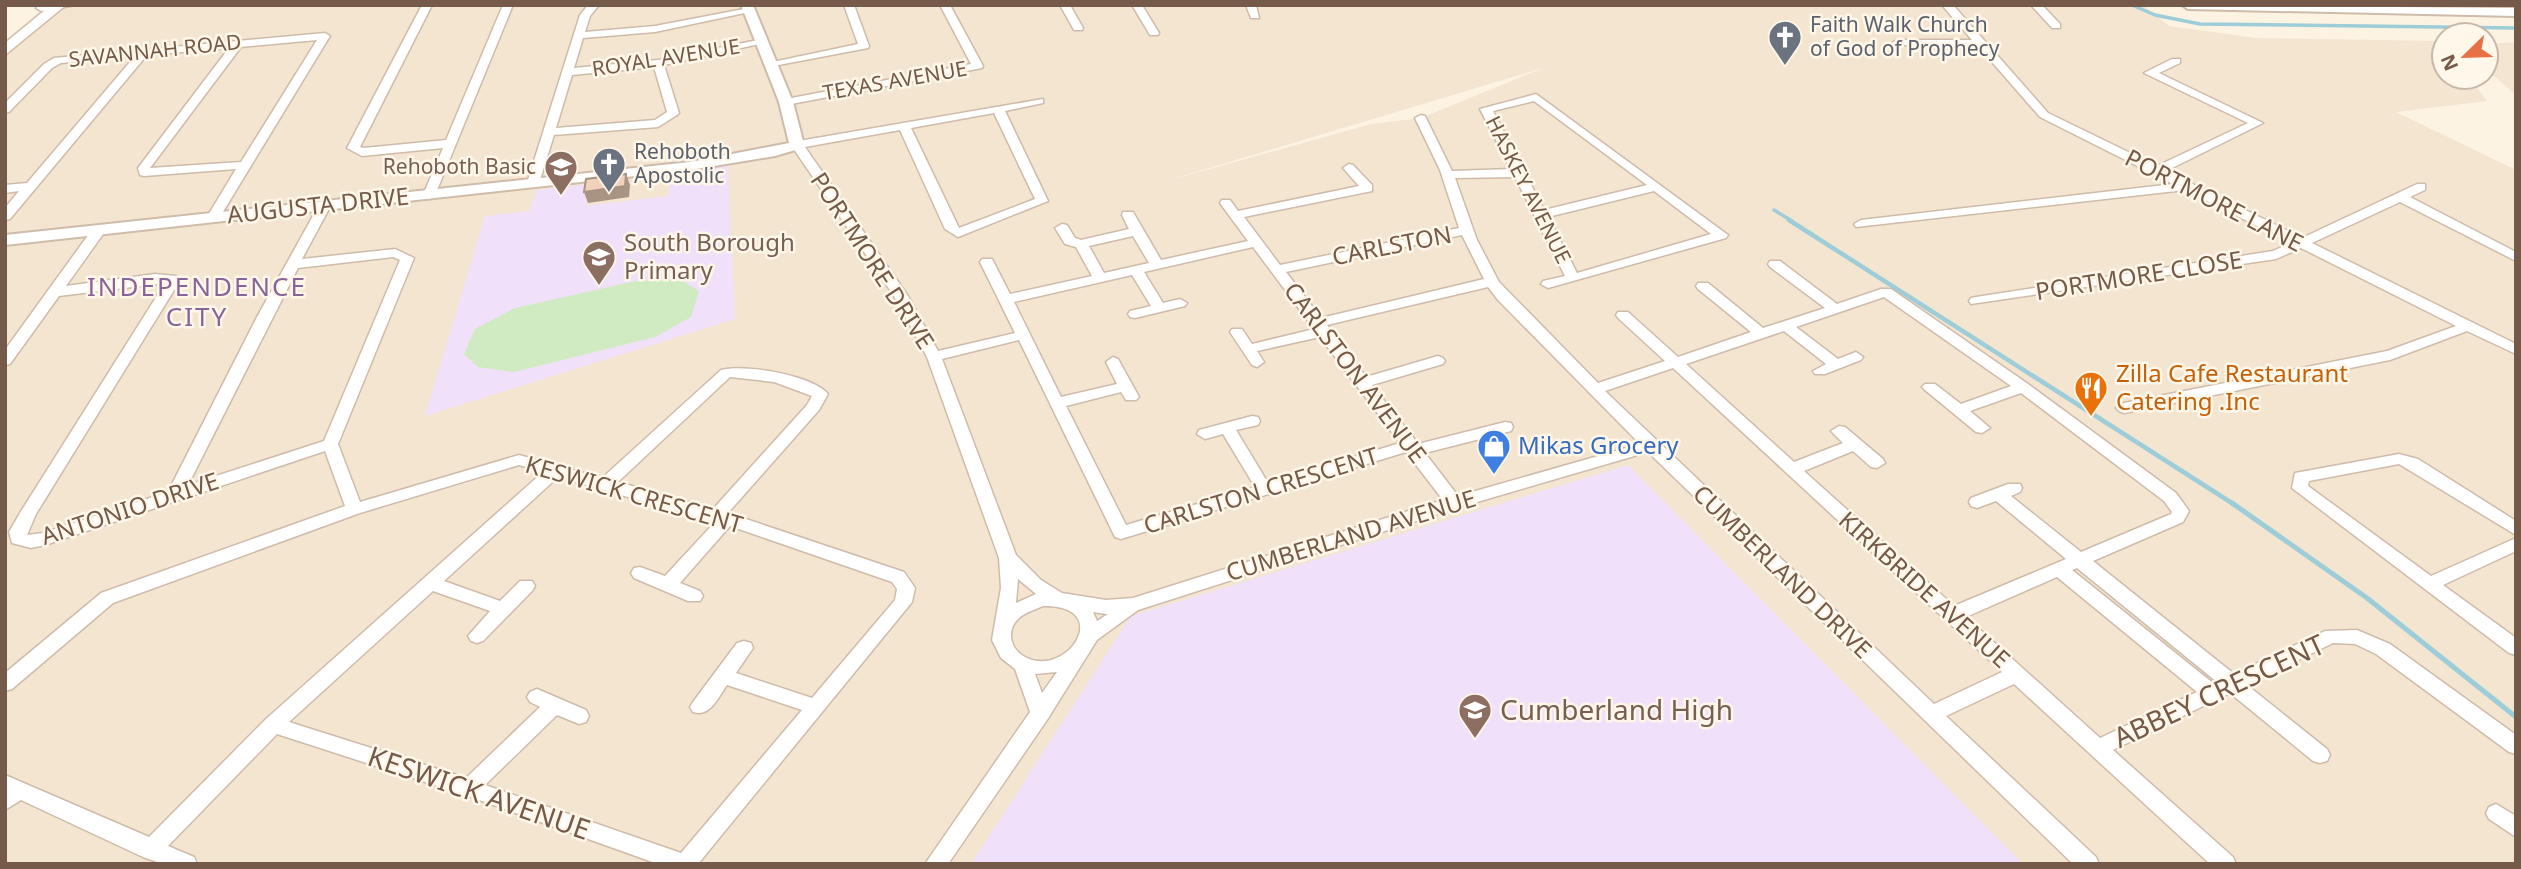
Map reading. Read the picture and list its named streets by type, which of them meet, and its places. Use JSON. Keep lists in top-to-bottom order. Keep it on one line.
{"streets":{"street":["SAVANNAH ROAD","ROYAL AVENUE","TEXAS AVENUE","HASKEY AVENUE","PORTMORE LANE","AUGUSTA DRIVE","CARLSTON","PORTMORE DRIVE","PORTMORE CLOSE","CARLSTON AVENUE","CARLSTON CRESCENT","KESWICK CRESCENT","ANTONIO DRIVE","CUMBERLAND AVENUE","CUMBERLAND DRIVE","KIRKBRIDE AVENUE","ABBEY CRESCENT","KESWICK AVENUE"]},"crossings":[["ROYAL AVENUE","PORTMORE DRIVE"],["TEXAS AVENUE","PORTMORE DRIVE"],["PORTMORE LANE","PORTMORE CLOSE"],["AUGUSTA DRIVE","PORTMORE DRIVE"],["CARLSTON","CARLSTON AVENUE"],["CARLSTON","CUMBERLAND DRIVE"],["PORTMORE DRIVE","CUMBERLAND AVENUE"],["CARLSTON AVENUE","CARLSTON CRESCENT"],["CARLSTON AVENUE","CUMBERLAND AVENUE"],["KESWICK CRESCENT","KESWICK AVENUE"],["CUMBERLAND AVENUE","CUMBERLAND DRIVE"],["KIRKBRIDE AVENUE","ABBEY CRESCENT"]],"districts":["INDEPENDENCE CITY"],"places":{"church":["Faith Walk Church of God of Prophecy","Rehoboth Apostolic"],"school or university":["Rehoboth Basic","South Borough Primary","Cumberland High"],"restaurant":["Zilla Cafe Restaurant Catering .Inc"],"shop":["Mikas Grocery"]},"north":"bottom left"}
